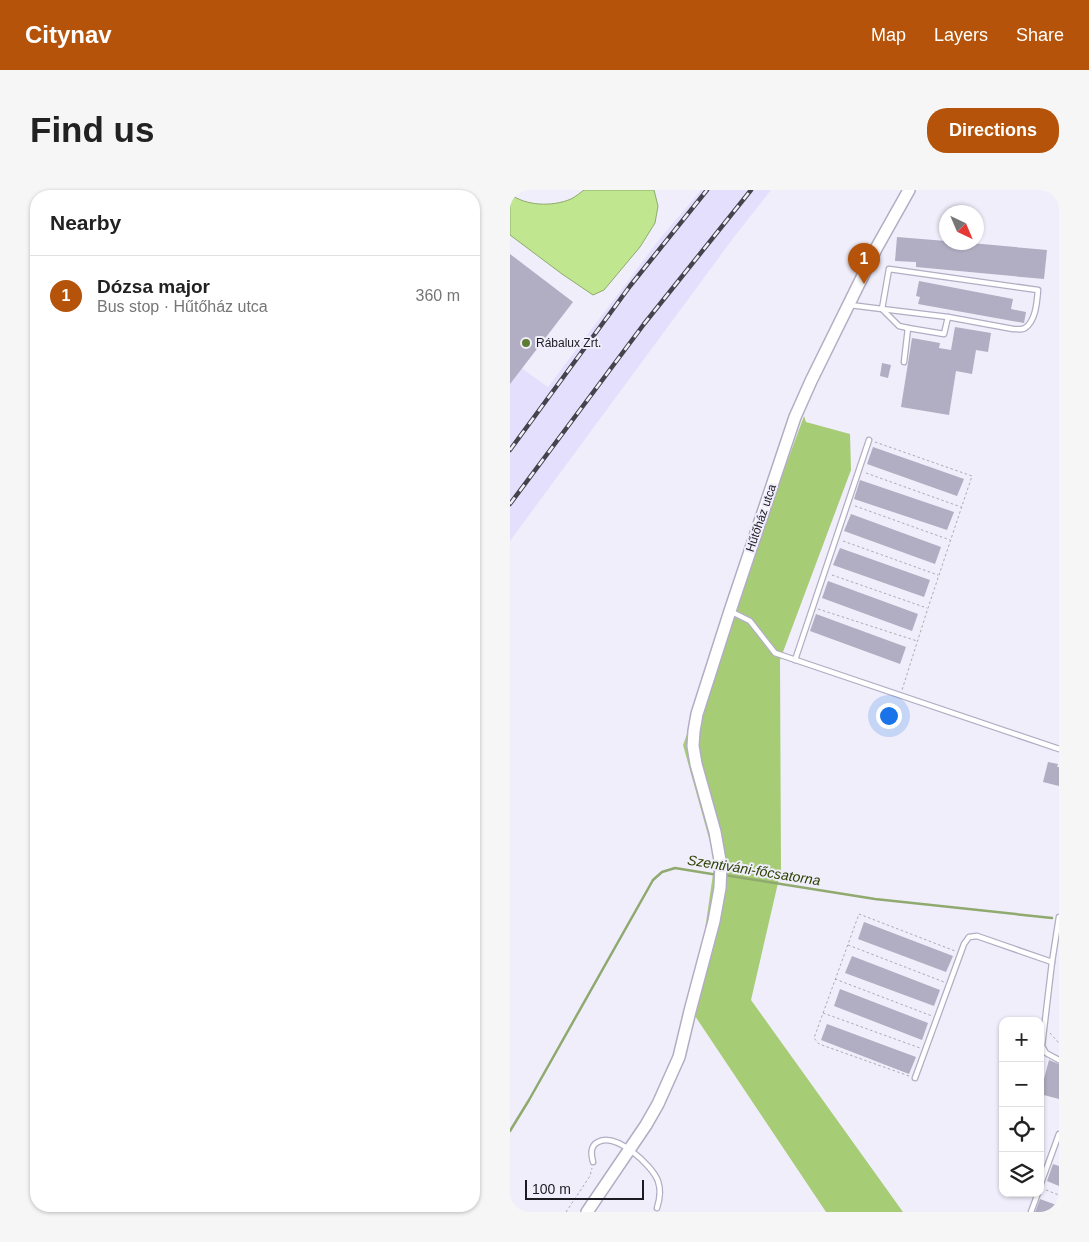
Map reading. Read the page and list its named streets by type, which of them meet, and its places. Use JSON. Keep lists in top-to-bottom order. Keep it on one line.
{"streets":{"street":["Hűtőház utca"]},"water":["Szentiváni-főcsatorna"],"places":["Rábalux Zrt."],"scale_bar":"100 m","north":"bottom right","page":{"header":"Citynav","nav":["Map","Layers","Share"],"buttons":"Directions","title":"Find us","heading":"Nearby","pins":"1","list":[{"mark":"1","name":"Dózsa major","note":"Bus stop · Hűtőház utca","value":"360 m"}],"map_buttons":["+","−"],"scale":"100 m"}}
